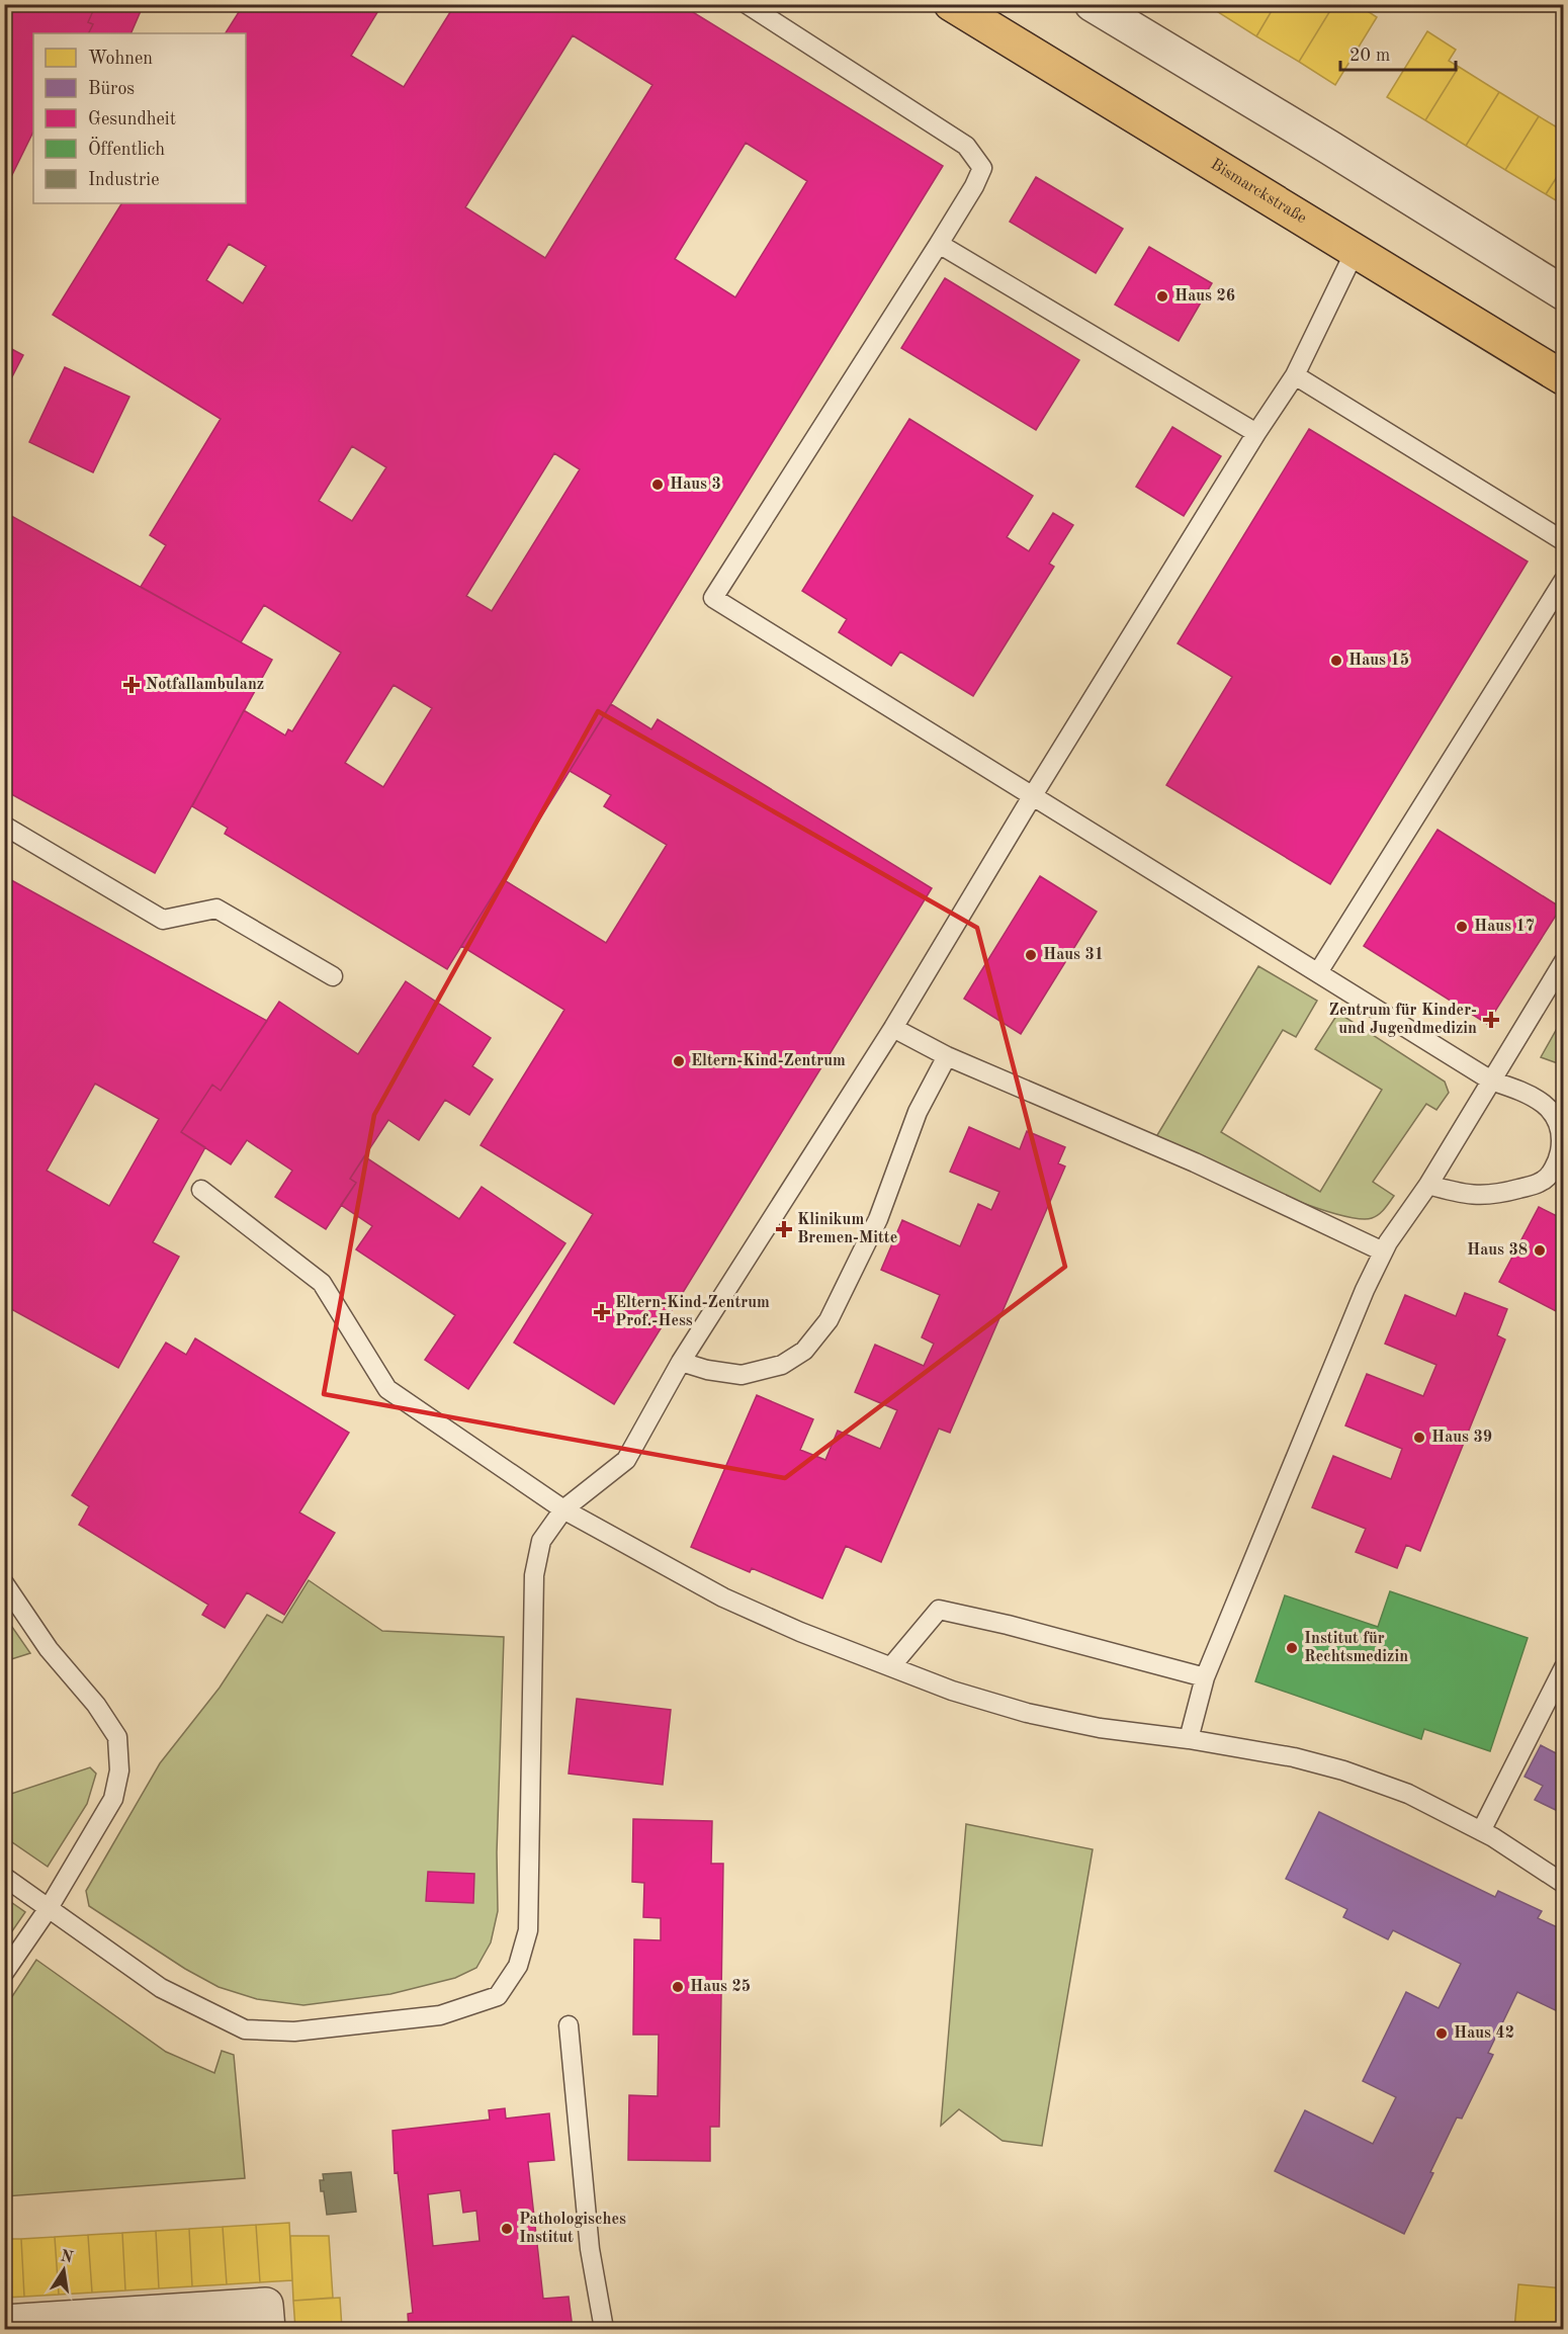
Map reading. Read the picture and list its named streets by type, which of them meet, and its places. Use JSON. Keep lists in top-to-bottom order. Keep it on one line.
{"streets":{"main road":["Bismarckstraße"]},"places":{"other":["Haus 26","Haus 3","Haus 15","Haus 17","Haus 31","Eltern-Kind-Zentrum","Haus 38","Haus 39","Institut für Rechtsmedizin","Haus 25","Haus 42","Pathologisches Institut"],"health":["Notfallambulanz","Zentrum für Kinder- und Jugendmedizin","Klinikum Bremen-Mitte","Eltern-Kind-Zentrum Prof.-Hess"]},"legend":["Wohnen","Büros","Gesundheit","Öffentlich","Industrie"],"scale_bar":"20 m","north":"top"}
